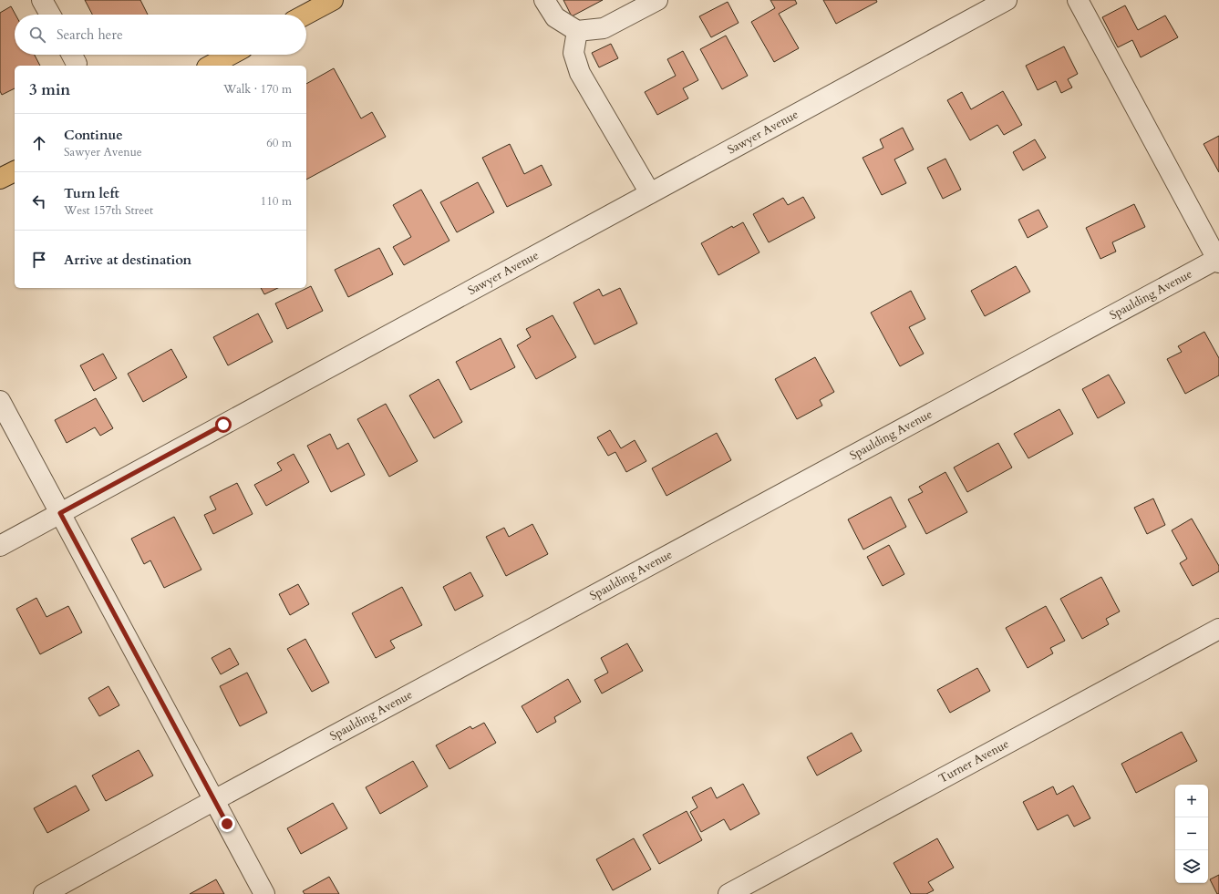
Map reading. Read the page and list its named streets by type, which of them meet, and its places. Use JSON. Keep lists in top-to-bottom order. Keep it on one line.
{"streets":{"street":["Sawyer Avenue","Spaulding Avenue","Turner Avenue"]},"page":{"search":"Search here","heading":["3 min","Walk · 170 m"],"list":[["Continue","Sawyer Avenue","60 m"],["Turn left","West 157th Street","110 m"],"Arrive at destination"],"map_buttons":["+","−"]}}
